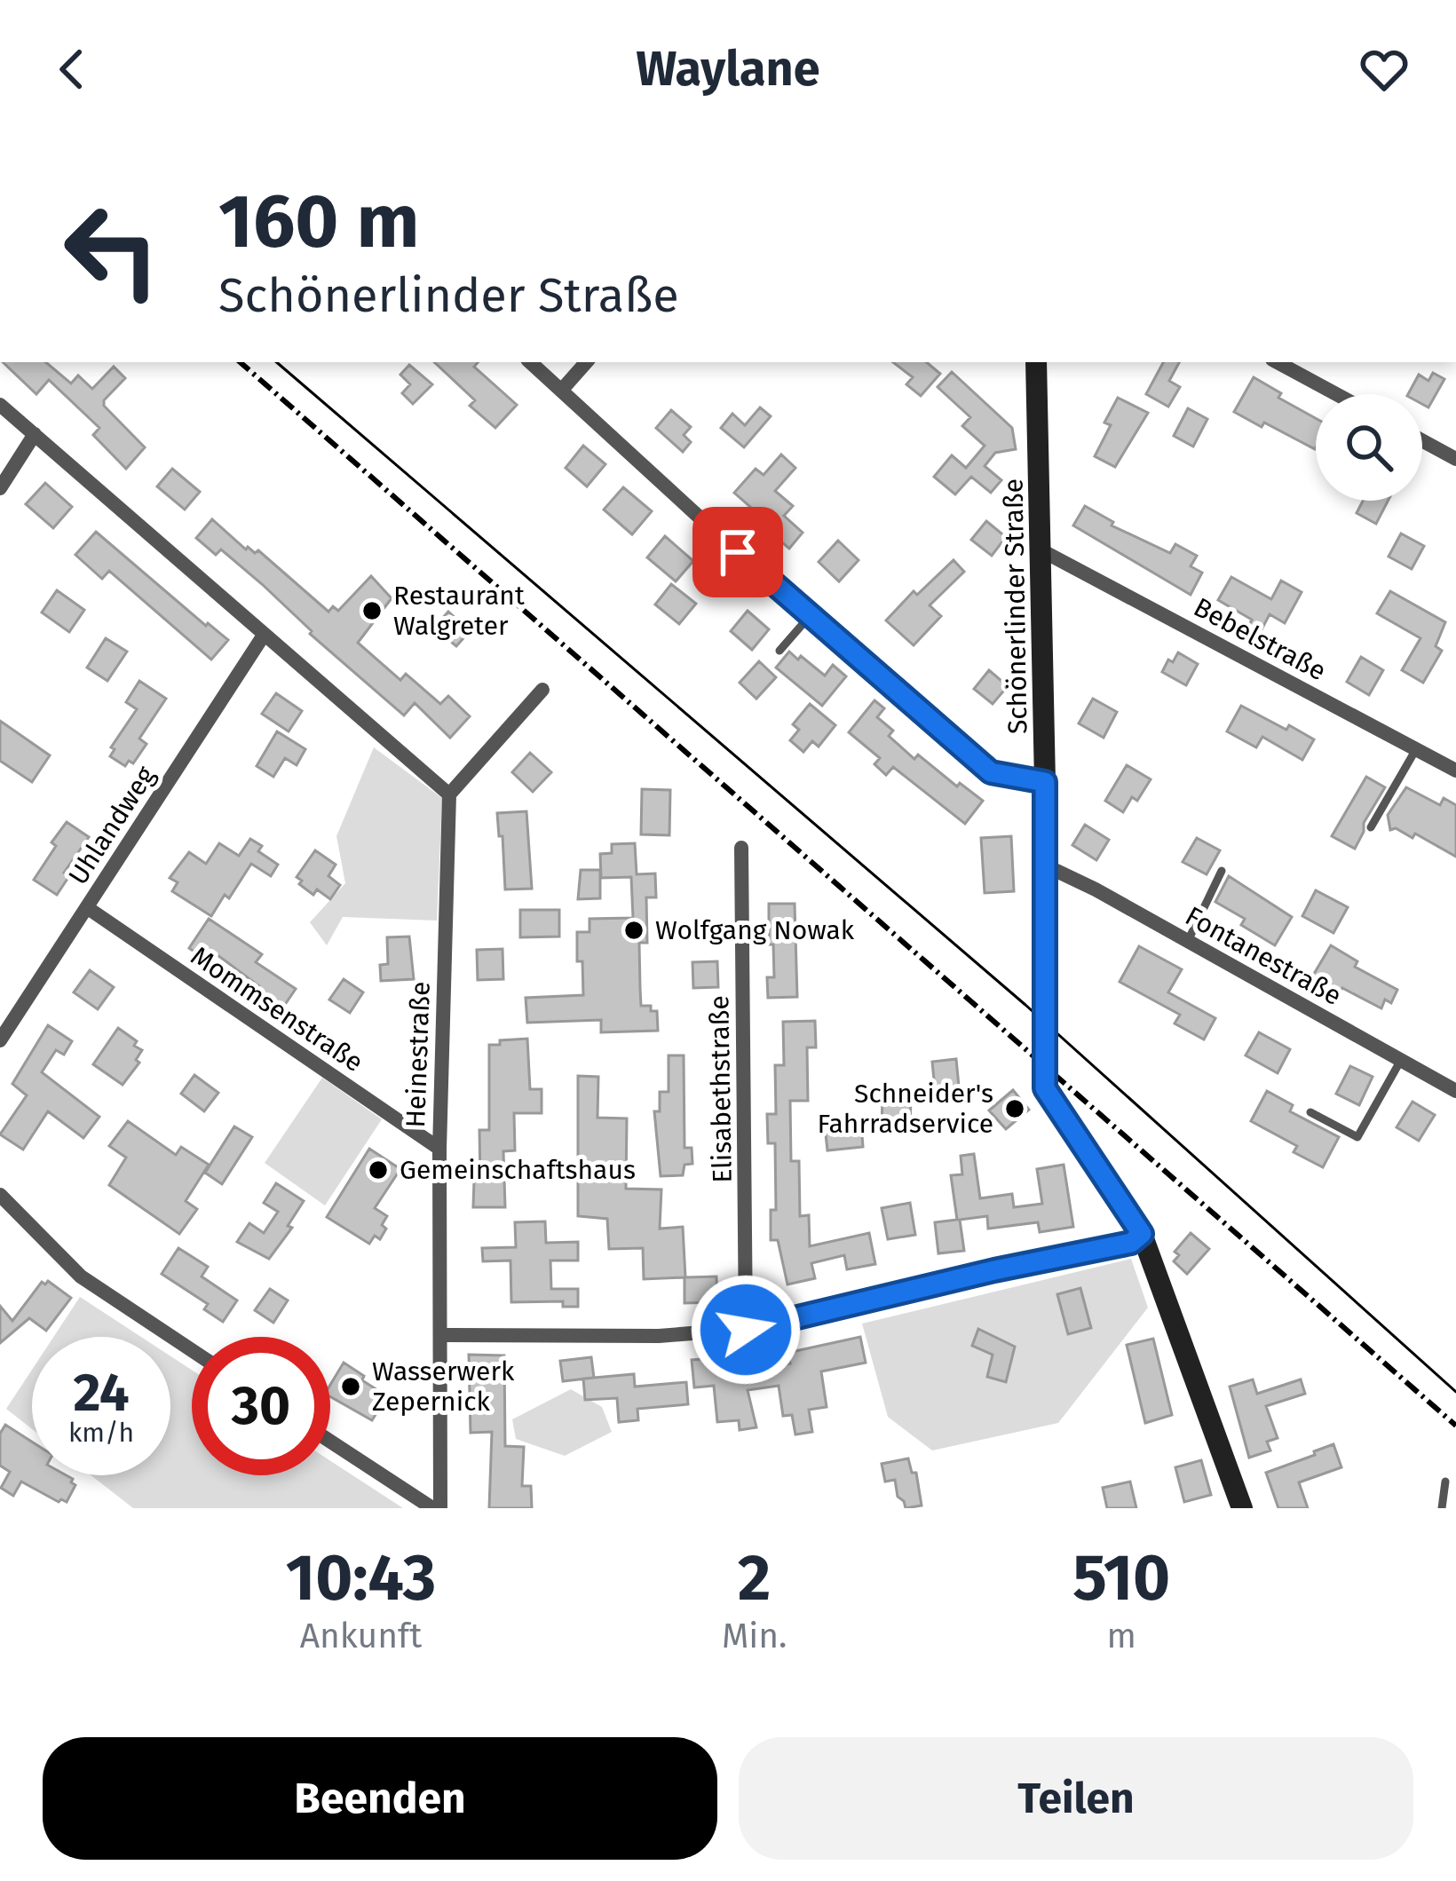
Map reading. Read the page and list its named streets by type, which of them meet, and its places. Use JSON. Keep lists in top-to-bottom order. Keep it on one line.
{"streets":{"street":["Schönerlinder Straße","Bebelstraße","Uhlandweg","Fontanestraße","Mommsenstraße","Heinestraße","Elisabethstraße"]},"crossings":[["Schönerlinder Straße","Bebelstraße"],["Schönerlinder Straße","Fontanestraße"],["Uhlandweg","Mommsenstraße"],["Mommsenstraße","Heinestraße"]],"places":["Restaurant Walgreter","Wolfgang Nowak","Schneider's Fahrradservice","Gemeinschaftshaus","Wasserwerk Zepernick"],"page":{"header":"Waylane","turn":["160 m","Schönerlinder Straße"],"speed":"24 km/h","limit":"30","eta":["10:43","Ankunft","2","Min.","510","m"],"buttons":["Beenden","Teilen"]}}
